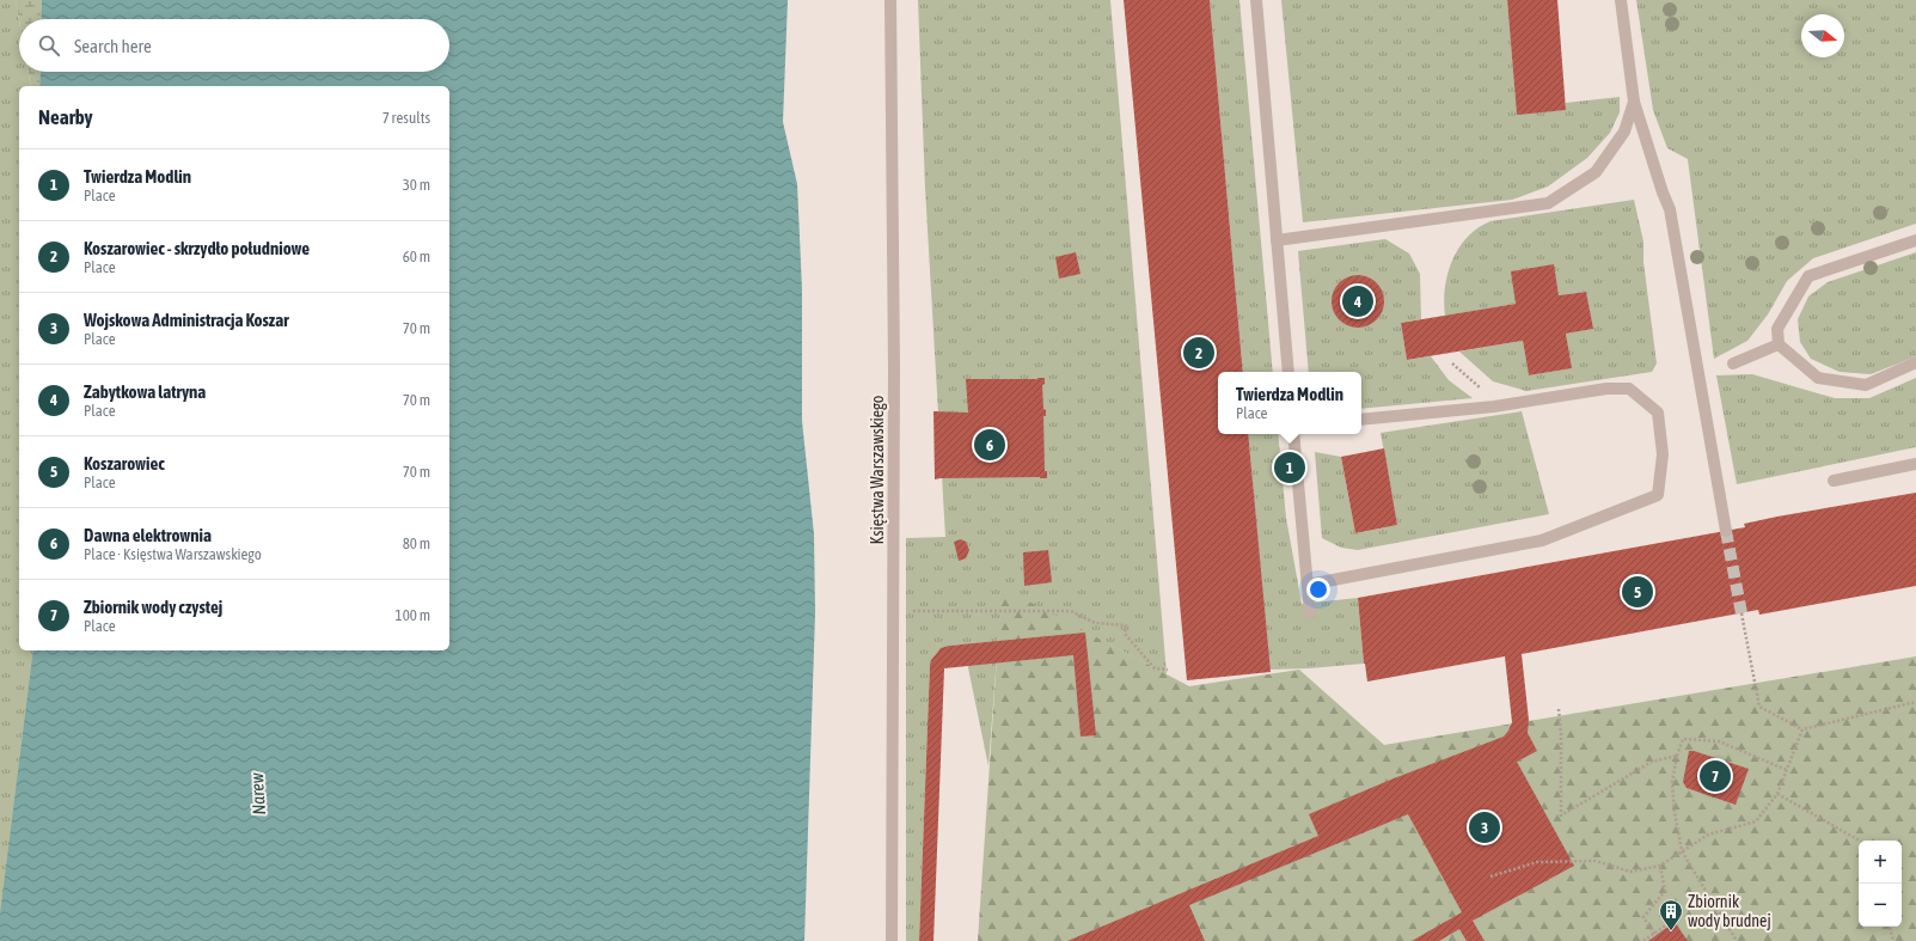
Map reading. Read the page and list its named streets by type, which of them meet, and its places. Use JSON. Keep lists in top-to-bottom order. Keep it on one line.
{"streets":{"street":["Księstwa Warszawskiego"]},"water":["Narew"],"places":{"building":["Zbiornik wody brudnej"]},"north":"right","page":{"search":"Search here","heading":["Nearby","7 results"],"list":[{"mark":"1","name":"Twierdza Modlin","note":"Place","value":"30 m"},{"mark":"2","name":"Koszarowiec - skrzydło południowe","note":"Place","value":"60 m"},{"mark":"3","name":"Wojskowa Administracja Koszar","note":"Place","value":"70 m"},{"mark":"4","name":"Zabytkowa latryna","note":"Place","value":"70 m"},{"mark":"5","name":"Koszarowiec","note":"Place","value":"70 m"},{"mark":"6","name":"Dawna elektrownia","note":"Place · Księstwa Warszawskiego","value":"80 m"},{"mark":"7","name":"Zbiornik wody czystej","note":"Place","value":"100 m"}],"pins":["4","2","6","1","5","7","3"],"popup":["Twierdza Modlin","Place"],"map_buttons":["+","−"]}}
